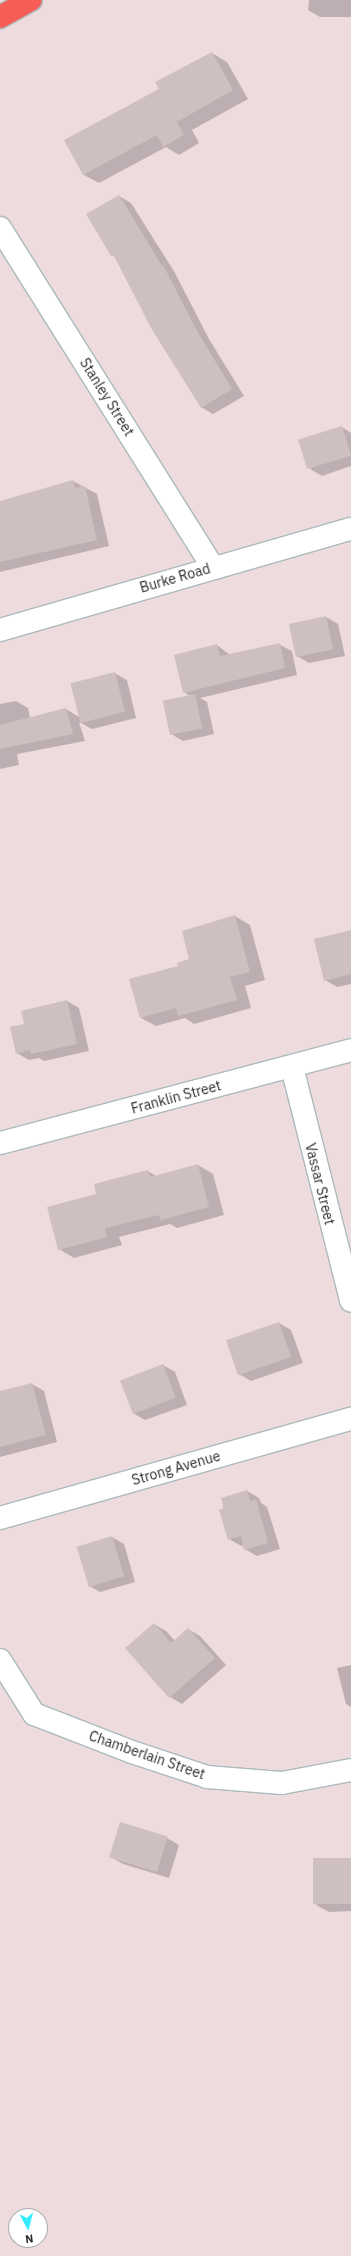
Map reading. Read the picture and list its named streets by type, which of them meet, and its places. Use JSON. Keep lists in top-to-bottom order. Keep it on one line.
{"streets":{"street":["Stanley Street","Burke Road","Franklin Street","Vassar Street","Strong Avenue","Chamberlain Street"]},"crossings":[["Stanley Street","Burke Road"],["Franklin Street","Vassar Street"]],"north":"bottom"}
